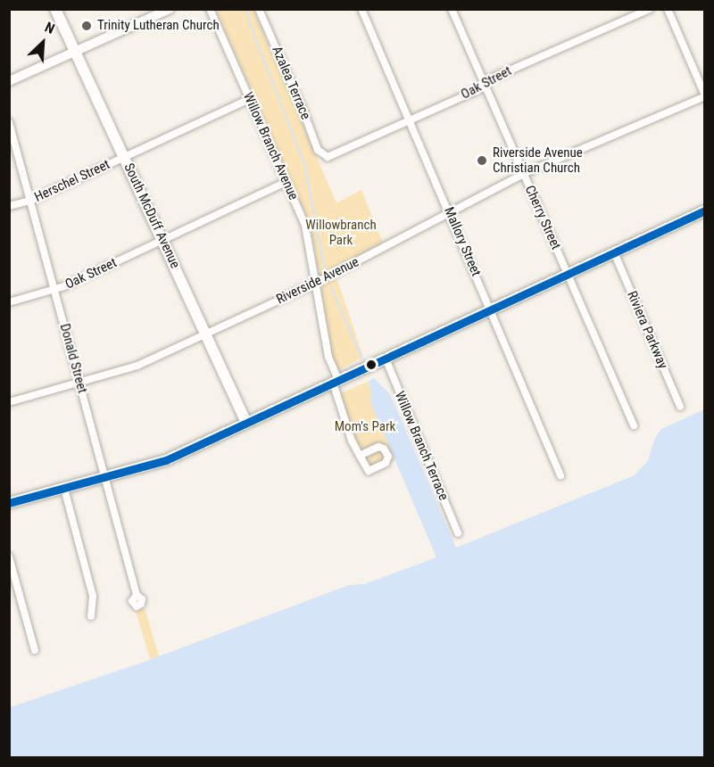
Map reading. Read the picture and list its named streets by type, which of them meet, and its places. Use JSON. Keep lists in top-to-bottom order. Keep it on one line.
{"streets":{"main road":["South McDuff Avenue"],"street":["Azalea Terrace","Oak Street","Willow Branch Avenue","Herschel Street","Cherry Street","Mallory Street","Riverside Avenue","Riviera Parkway","Donald Street","Willow Branch Terrace"]},"crossings":[["Azalea Terrace","Oak Street"],["Oak Street","Willow Branch Avenue"],["Oak Street","South McDuff Avenue"],["Oak Street","Cherry Street"],["Oak Street","Mallory Street"],["Oak Street","Donald Street"],["Willow Branch Avenue","Herschel Street"],["Willow Branch Avenue","Riverside Avenue"],["Herschel Street","South McDuff Avenue"],["Herschel Street","Donald Street"],["South McDuff Avenue","Riverside Avenue"],["Cherry Street","Riverside Avenue"],["Mallory Street","Riverside Avenue"],["Riverside Avenue","Donald Street"]],"parks":["Willowbranch Park","Mom's Park"],"places":["Trinity Lutheran Church","Riverside Avenue Christian Church"],"north":"top right"}
